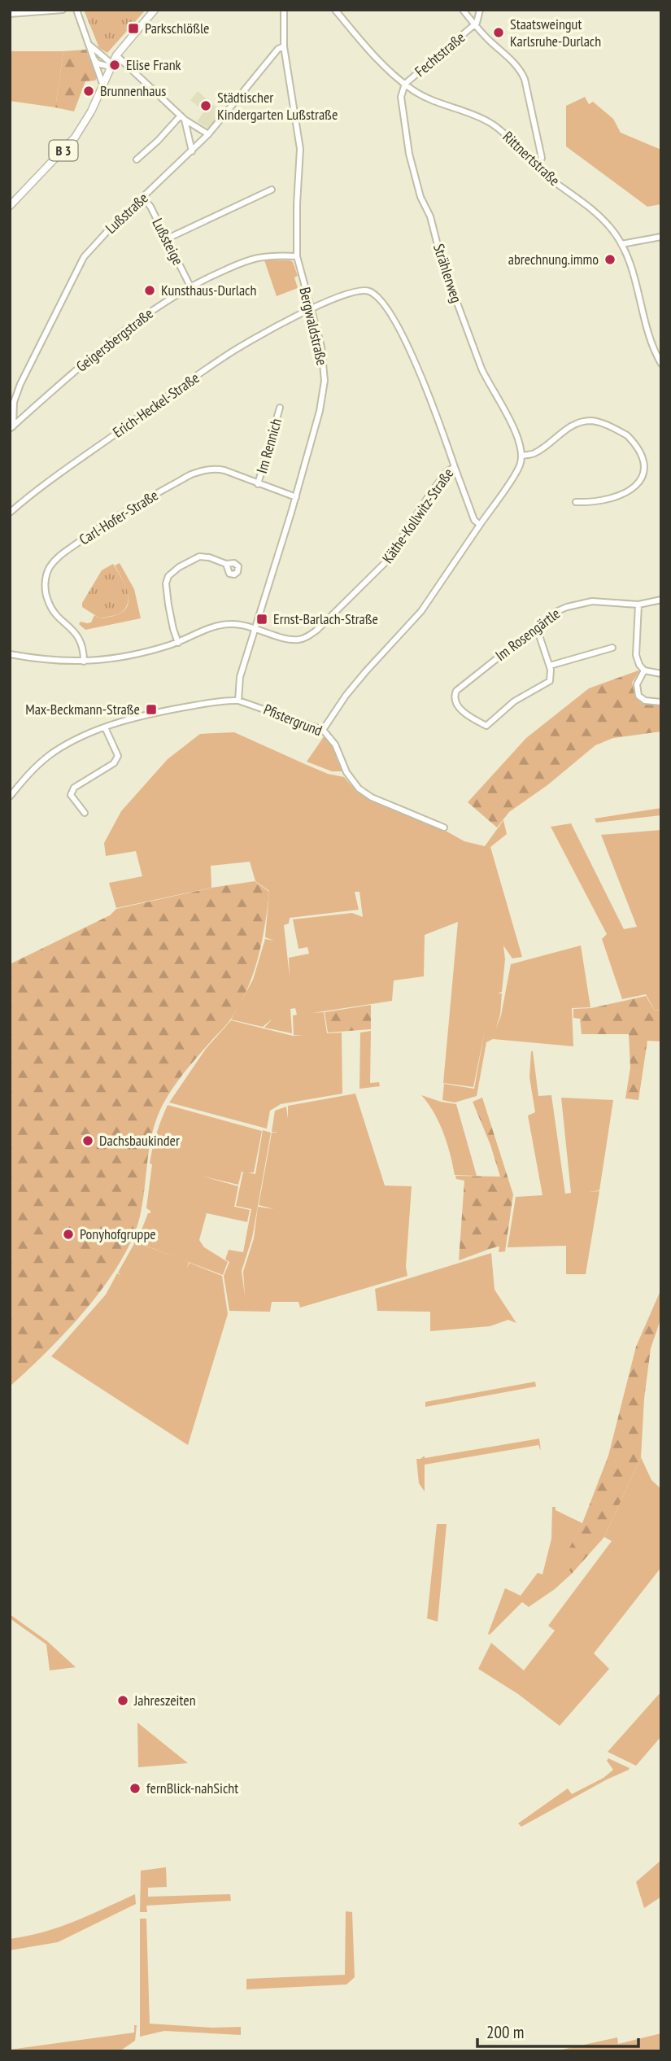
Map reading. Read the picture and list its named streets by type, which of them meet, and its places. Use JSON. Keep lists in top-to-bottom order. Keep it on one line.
{"streets":{"main road":["B 3"],"street":["Fechtstraße","Rittnertstraße","Lußstraße","Lußsteige","Strählerweg","Bergwaldstraße","Geigersbergstraße","Erich-Heckel-Straße","Im Rennich","Käthe-Kollwitz-Straße","Carl-Hofer-Straße","Im Rosengärtle","Pfistergrund"]},"crossings":[["Fechtstraße","Rittnertstraße"],["Fechtstraße","Strählerweg"],["Rittnertstraße","Strählerweg"],["Lußstraße","Lußsteige"],["Lußstraße","Bergwaldstraße"],["Lußstraße","Geigersbergstraße"],["Lußsteige","Geigersbergstraße"],["Bergwaldstraße","Geigersbergstraße"],["Bergwaldstraße","Erich-Heckel-Straße"],["Bergwaldstraße","Käthe-Kollwitz-Straße"],["Bergwaldstraße","Carl-Hofer-Straße"],["Bergwaldstraße","Pfistergrund"],["Erich-Heckel-Straße","Käthe-Kollwitz-Straße"],["Im Rennich","Carl-Hofer-Straße"]],"places":{"transit":["Parkschlößle","Ernst-Barlach-Straße","Max-Beckmann-Straße"],"other":["Staatsweingut Karlsruhe-Durlach","Elise Frank","Brunnenhaus","Städtischer Kindergarten Lußstraße","abrechnung.immo","Kunsthaus-Durlach","Dachsbaukinder","Ponyhofgruppe","Jahreszeiten","fernBlick-nahSicht"]},"scale_bar":"200 m"}
